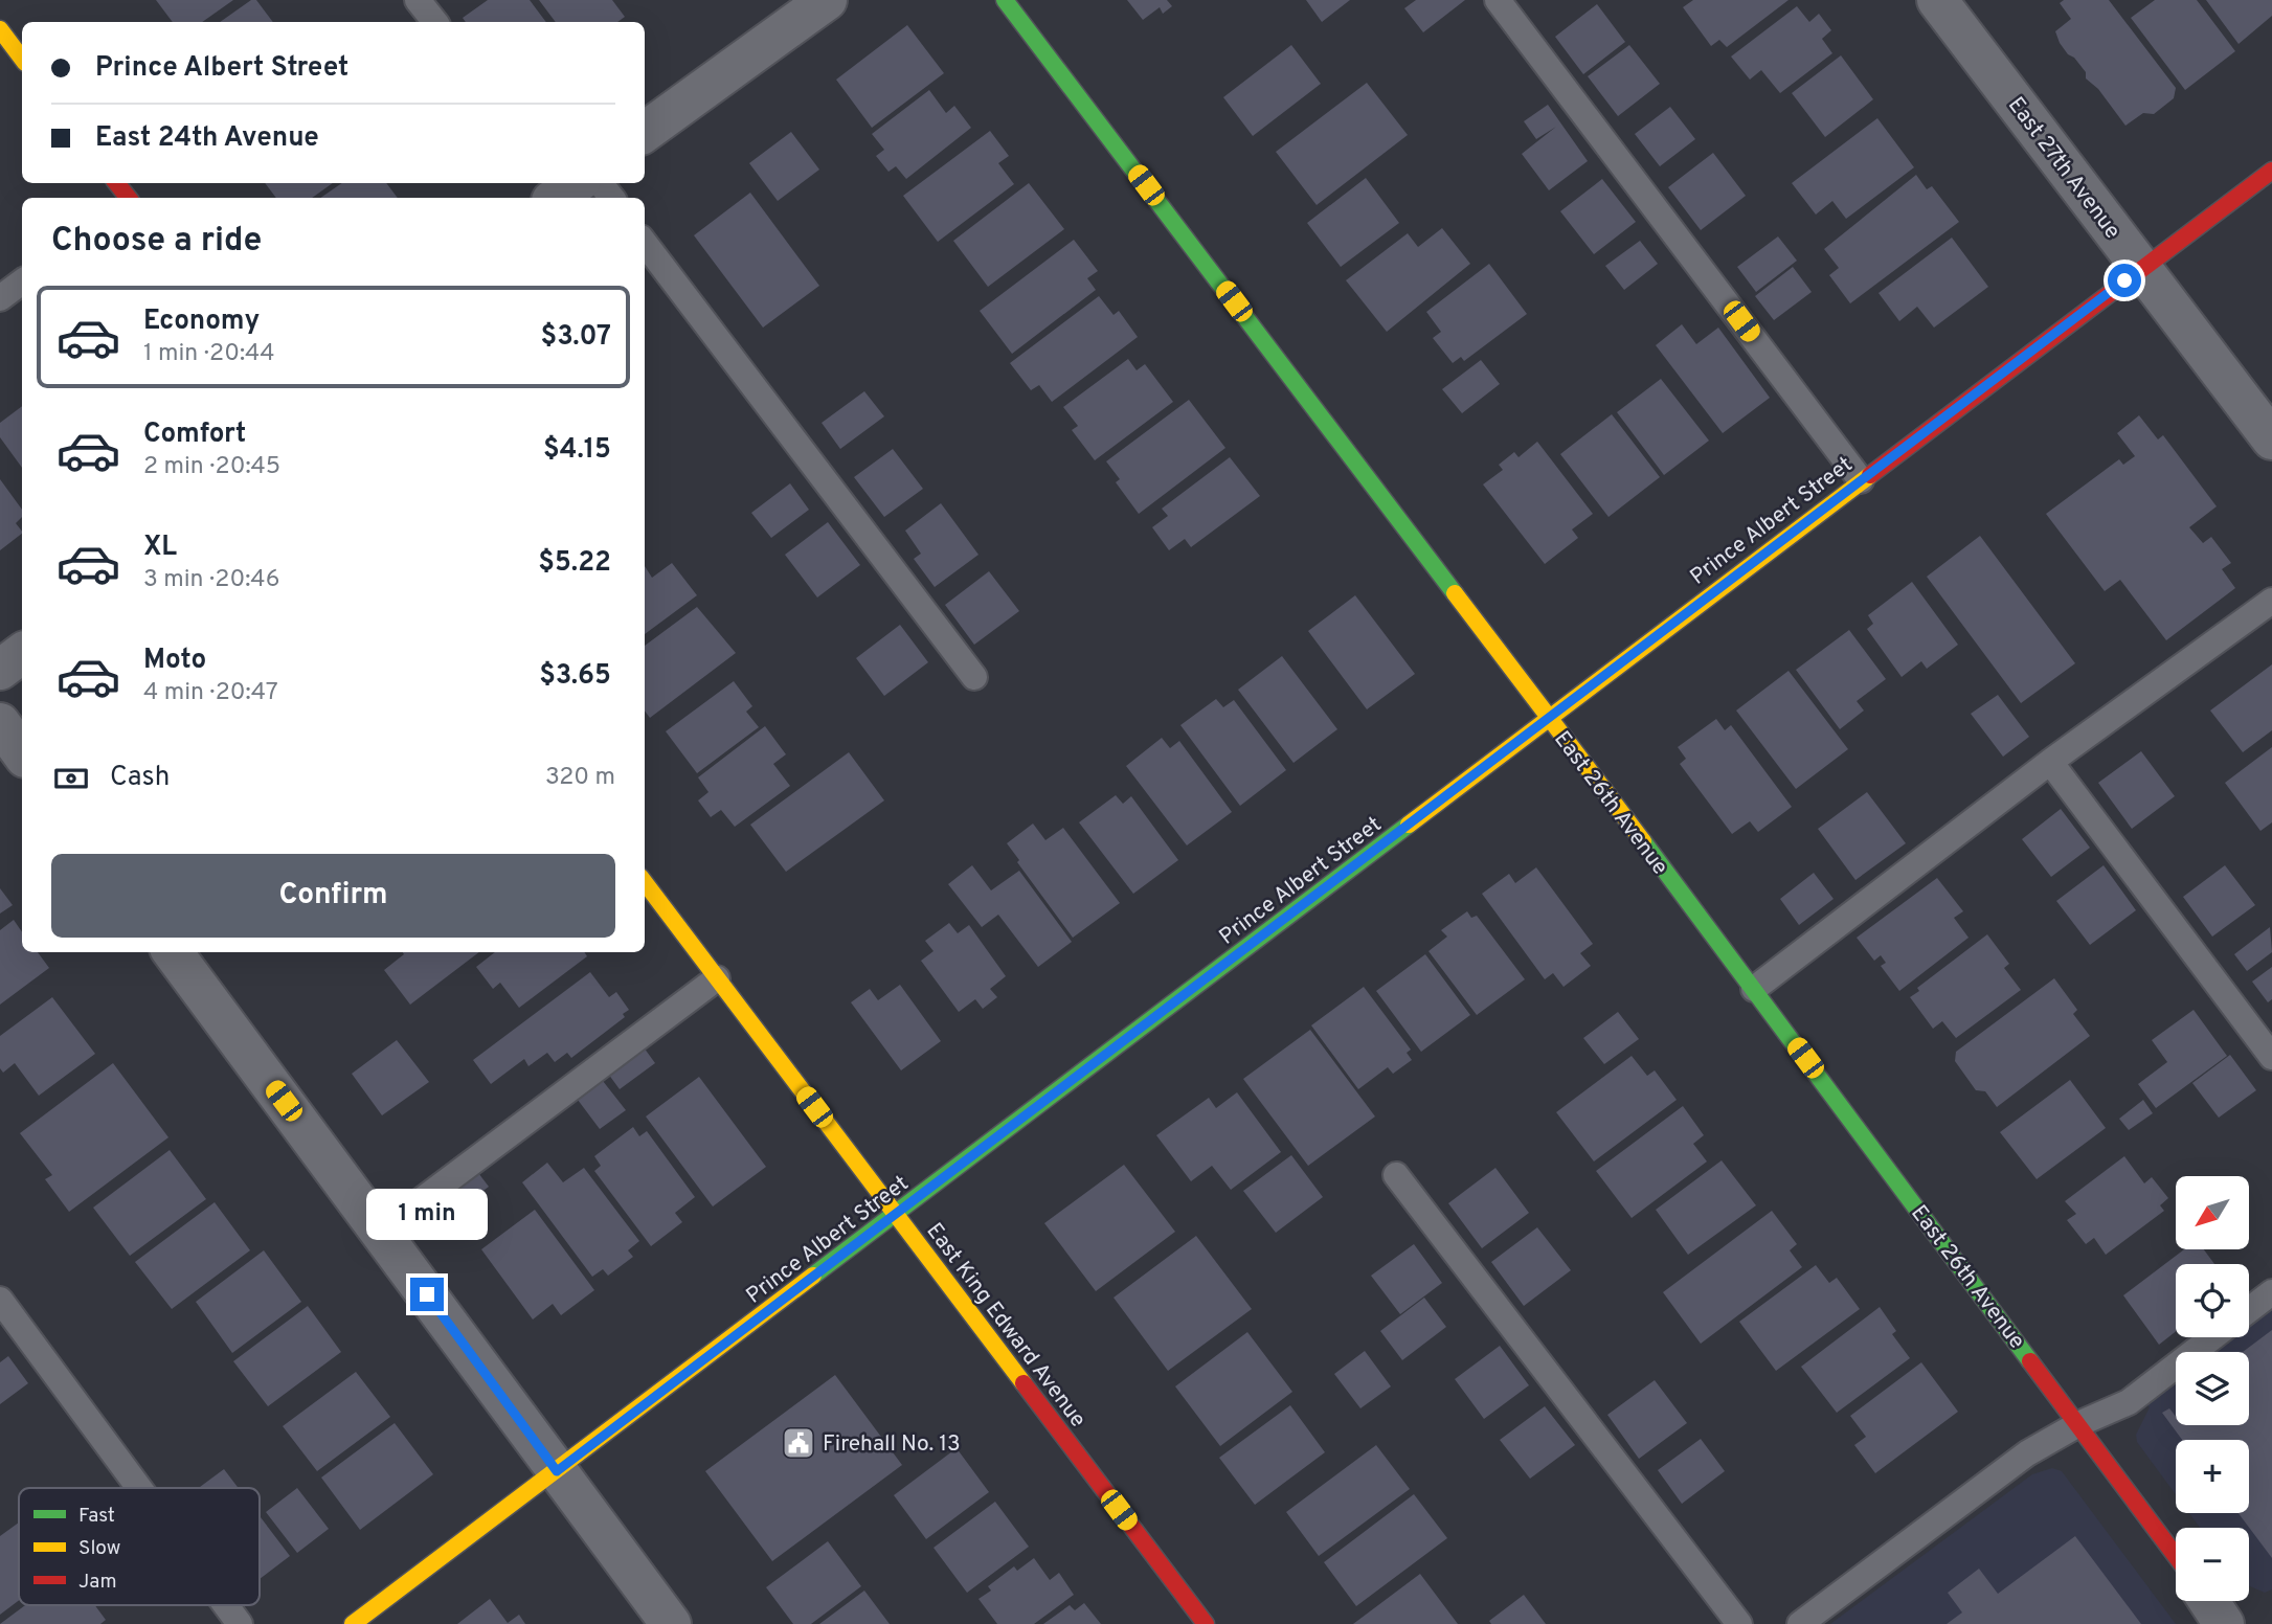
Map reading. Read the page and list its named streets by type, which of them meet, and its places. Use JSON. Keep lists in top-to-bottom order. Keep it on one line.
{"streets":{"street":["East 27th Avenue","Prince Albert Street","East 26th Avenue","East King Edward Avenue"]},"crossings":[["East 27th Avenue","Prince Albert Street"],["Prince Albert Street","East 26th Avenue"],["Prince Albert Street","East King Edward Avenue"]],"places":{"public building":["Firehall No. 13"]},"legend":["Fast","Slow","Jam"],"north":"bottom left","page":{"banner":["Prince Albert Street","East 24th Avenue"],"heading":"Choose a ride","list":[{"name":"Economy","note":"1 min · 20:44","value":"$3.07"},{"name":"Comfort","note":"2 min · 20:45","value":"$4.15"},{"name":"XL","note":"3 min · 20:46","value":"$5.22"},{"name":"Moto","note":"4 min · 20:47","value":"$3.65"}],"pay":["Cash","320 m"],"buttons":"Confirm","map_buttons":["+","−"],"bubble":"1 min"}}
